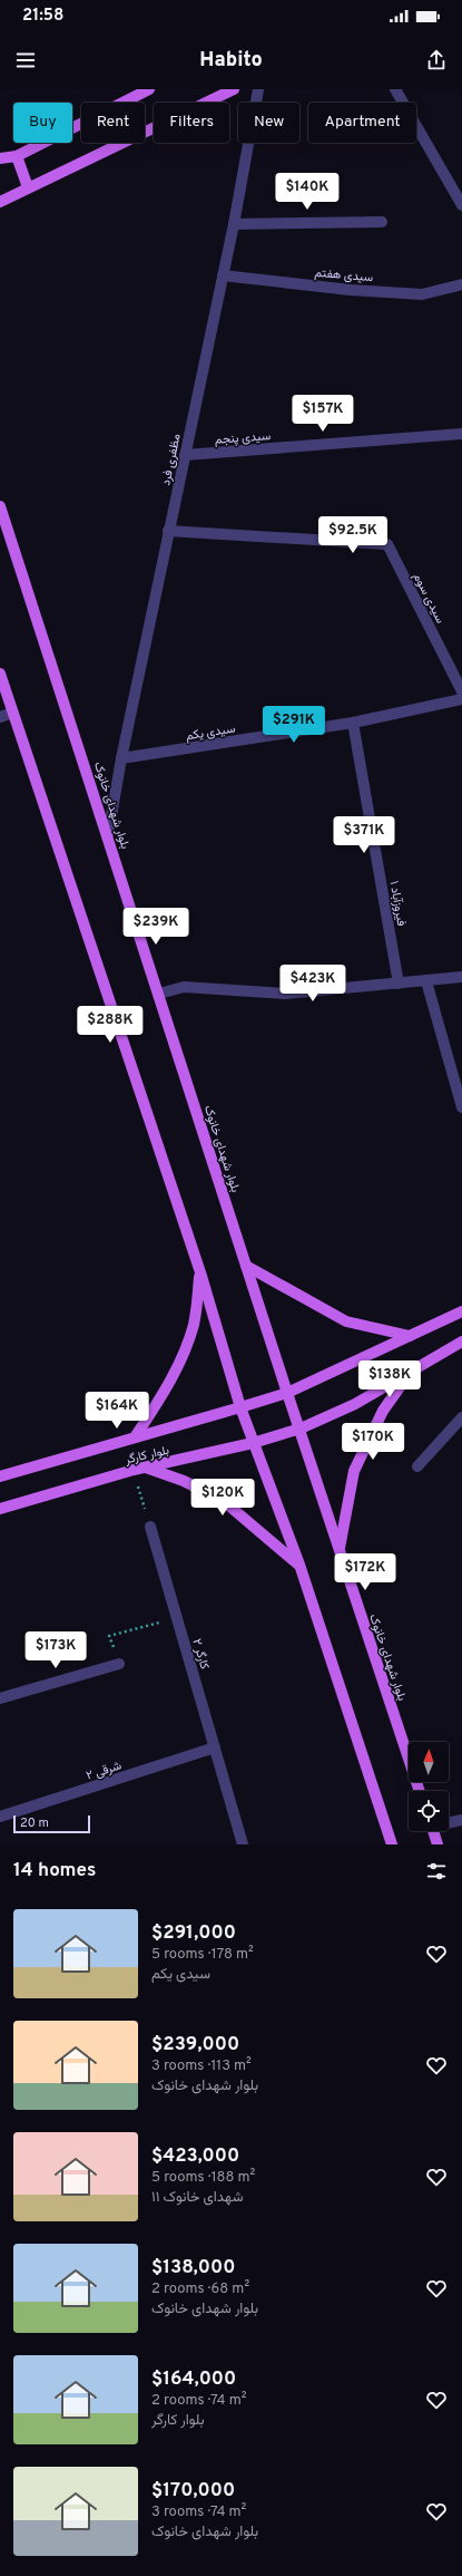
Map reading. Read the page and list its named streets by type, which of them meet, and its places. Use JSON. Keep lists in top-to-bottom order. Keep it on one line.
{"streets":{"main road":["بلوار شهدای خانوک","بلوار کارگر"],"street":["سیدی هفتم","سیدی پنجم","مظفری فرد","سیدی سوم","سیدی یکم","فیروزآباد ۱","کارگر ۲","شرقی ۲"]},"crossings":[["سیدی هفتم","مظفری فرد"],["سیدی پنجم","مظفری فرد"],["مظفری فرد","سیدی سوم"],["مظفری فرد","سیدی یکم"],["مظفری فرد","بلوار شهدای خانوک"],["سیدی یکم","فیروزآباد ۱"],["بلوار شهدای خانوک","بلوار کارگر"],["کارگر ۲","شرقی ۲"]],"scale_bar":"20 m","north":"top","page":{"status":"21:58","header":"Habito","chip":["Buy","Rent","Filters","New","Apartment"],"price":["$140K","$157K","$92.5K","$291K","$371K","$239K","$423K","$288K","$138K","$164K","$170K","$120K","$172K","$173K"],"scale":"20 m","heading":"14 homes","list":[{"name":"$291,000","note":"5 rooms · 178 m² · سیدی یکم"},{"name":"$239,000","note":"3 rooms · 113 m² · بلوار شهدای خانوک"},{"name":"$423,000","note":"5 rooms · 188 m² · شهدای خانوک ۱۱"},{"name":"$138,000","note":"2 rooms · 68 m² · بلوار شهدای خانوک"},{"name":"$164,000","note":"2 rooms · 74 m² · بلوار کارگر"},{"name":"$170,000","note":"3 rooms · 74 m² · بلوار شهدای خانوک"}]}}
